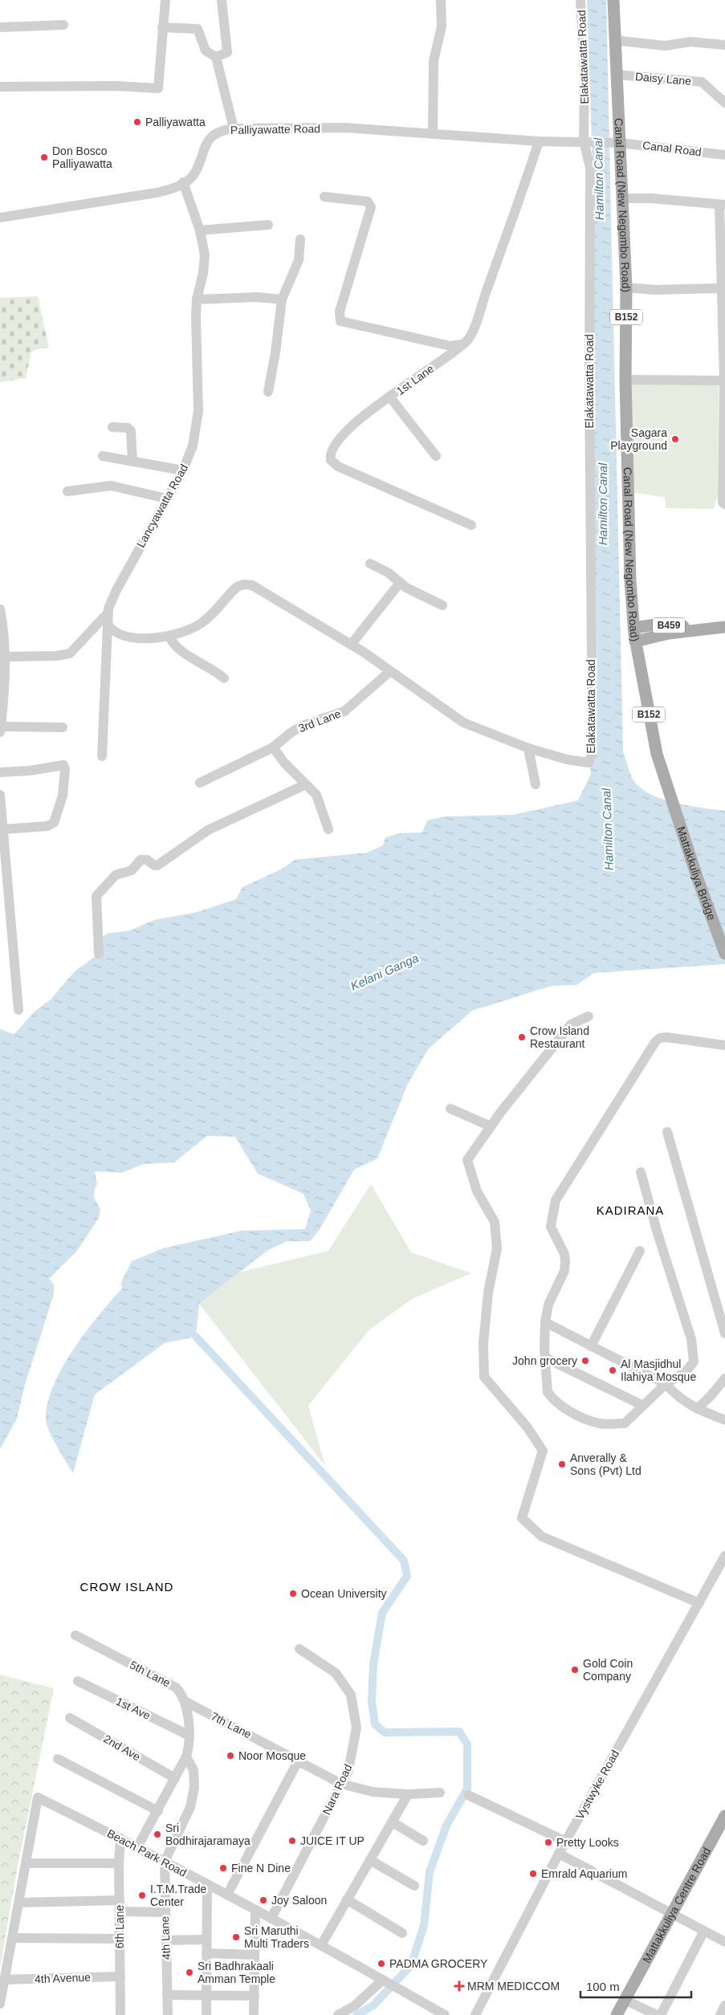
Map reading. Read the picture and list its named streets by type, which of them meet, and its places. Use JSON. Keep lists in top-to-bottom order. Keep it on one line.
{"streets":{"main road":["Canal Road (New Negombo Road)","B152","B459","Mattakkuliya Bridge","Mattakkuliya Centre Road"],"street":["Elakatawatta Road","Daisy Lane","Palliyawatte Road","Canal Road","1st Lane","Lancyawatta Road","3rd Lane","5th Lane","1st Ave","7th Lane","2nd Ave","Vystwyke Road","Nara Road","Beach Park Road","6th Lane","4th Lane","4th Avenue"]},"crossings":[["Elakatawatta Road","Palliyawatte Road"],["Elakatawatta Road","Canal Road"],["Daisy Lane","Canal Road (New Negombo Road)"],["Palliyawatte Road","Canal Road"],["Palliyawatte Road","1st Lane"],["Palliyawatte Road","Lancyawatta Road"],["Canal Road","Canal Road (New Negombo Road)"],["Canal Road (New Negombo Road)","B459"],["Canal Road (New Negombo Road)","Mattakkuliya Bridge"],["5th Lane","7th Lane"],["7th Lane","Nara Road"],["Nara Road","Beach Park Road"],["Beach Park Road","6th Lane"],["Beach Park Road","4th Lane"],["6th Lane","4th Avenue"]],"districts":["KADIRANA","CROW ISLAND"],"water":["Hamilton Canal","Kelani Ganga"],"places":{"other":["Palliyawatta","Don Bosco Palliyawatta","Sagara Playground","Crow Island Restaurant","John grocery","Al Masjidhul Ilahiya Mosque","Anverally & Sons (Pvt) Ltd","Ocean University","Gold Coin Company","Noor Mosque","Sri Bodhirajaramaya","JUICE IT UP","Pretty Looks","Fine N Dine","Emrald Aquarium","I.T.M.Trade Center","Joy Saloon","Sri Maruthi Multi Traders","PADMA GROCERY","Sri Badhrakaali Amman Temple"],"health":["MRM MEDICCOM"]},"scale_bar":"100 m"}
